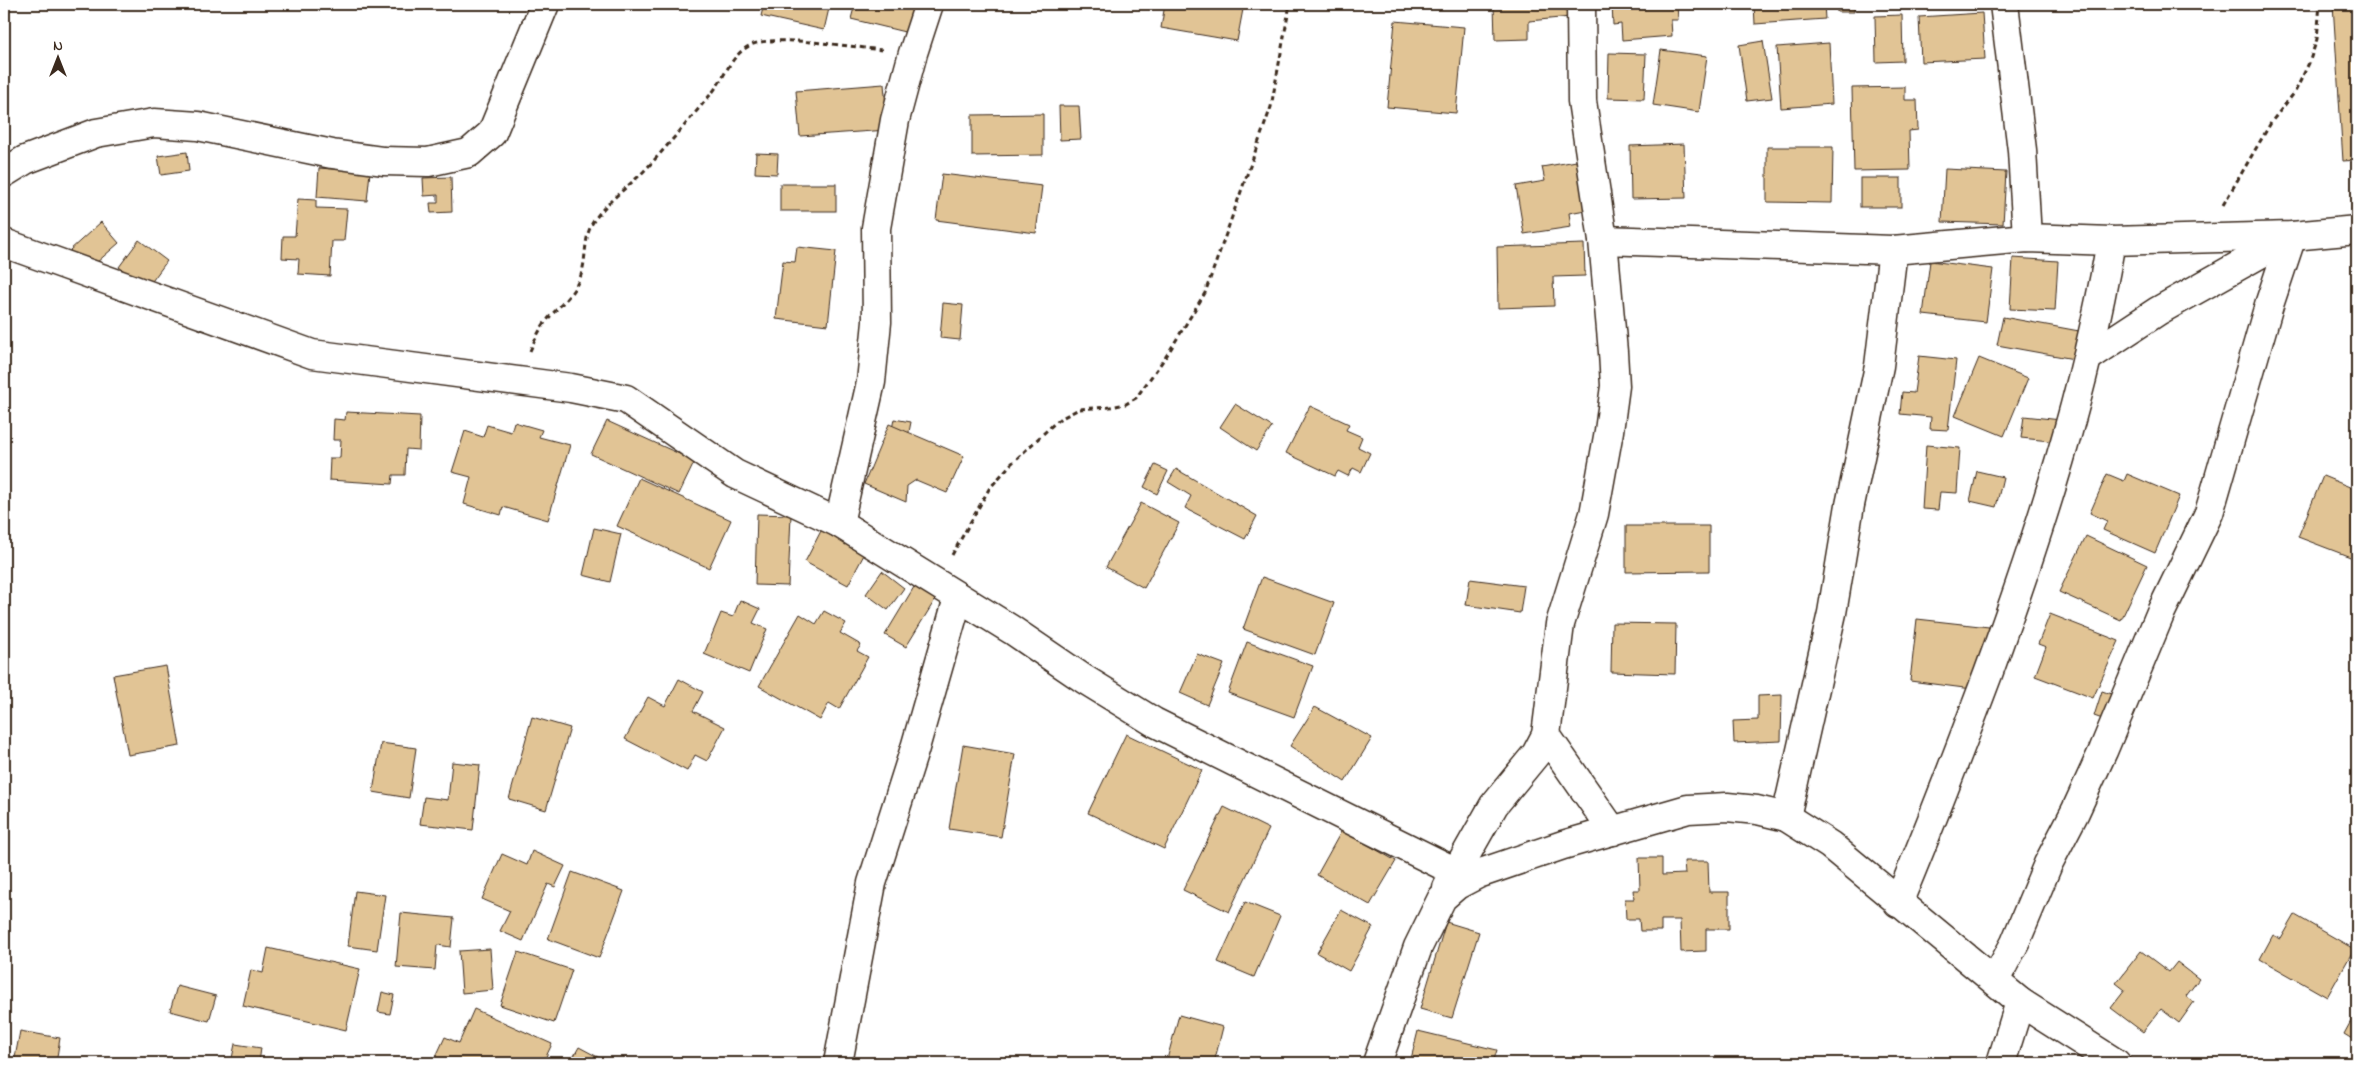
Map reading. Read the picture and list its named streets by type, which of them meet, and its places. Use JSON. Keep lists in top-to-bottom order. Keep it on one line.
{"north":"top"}
